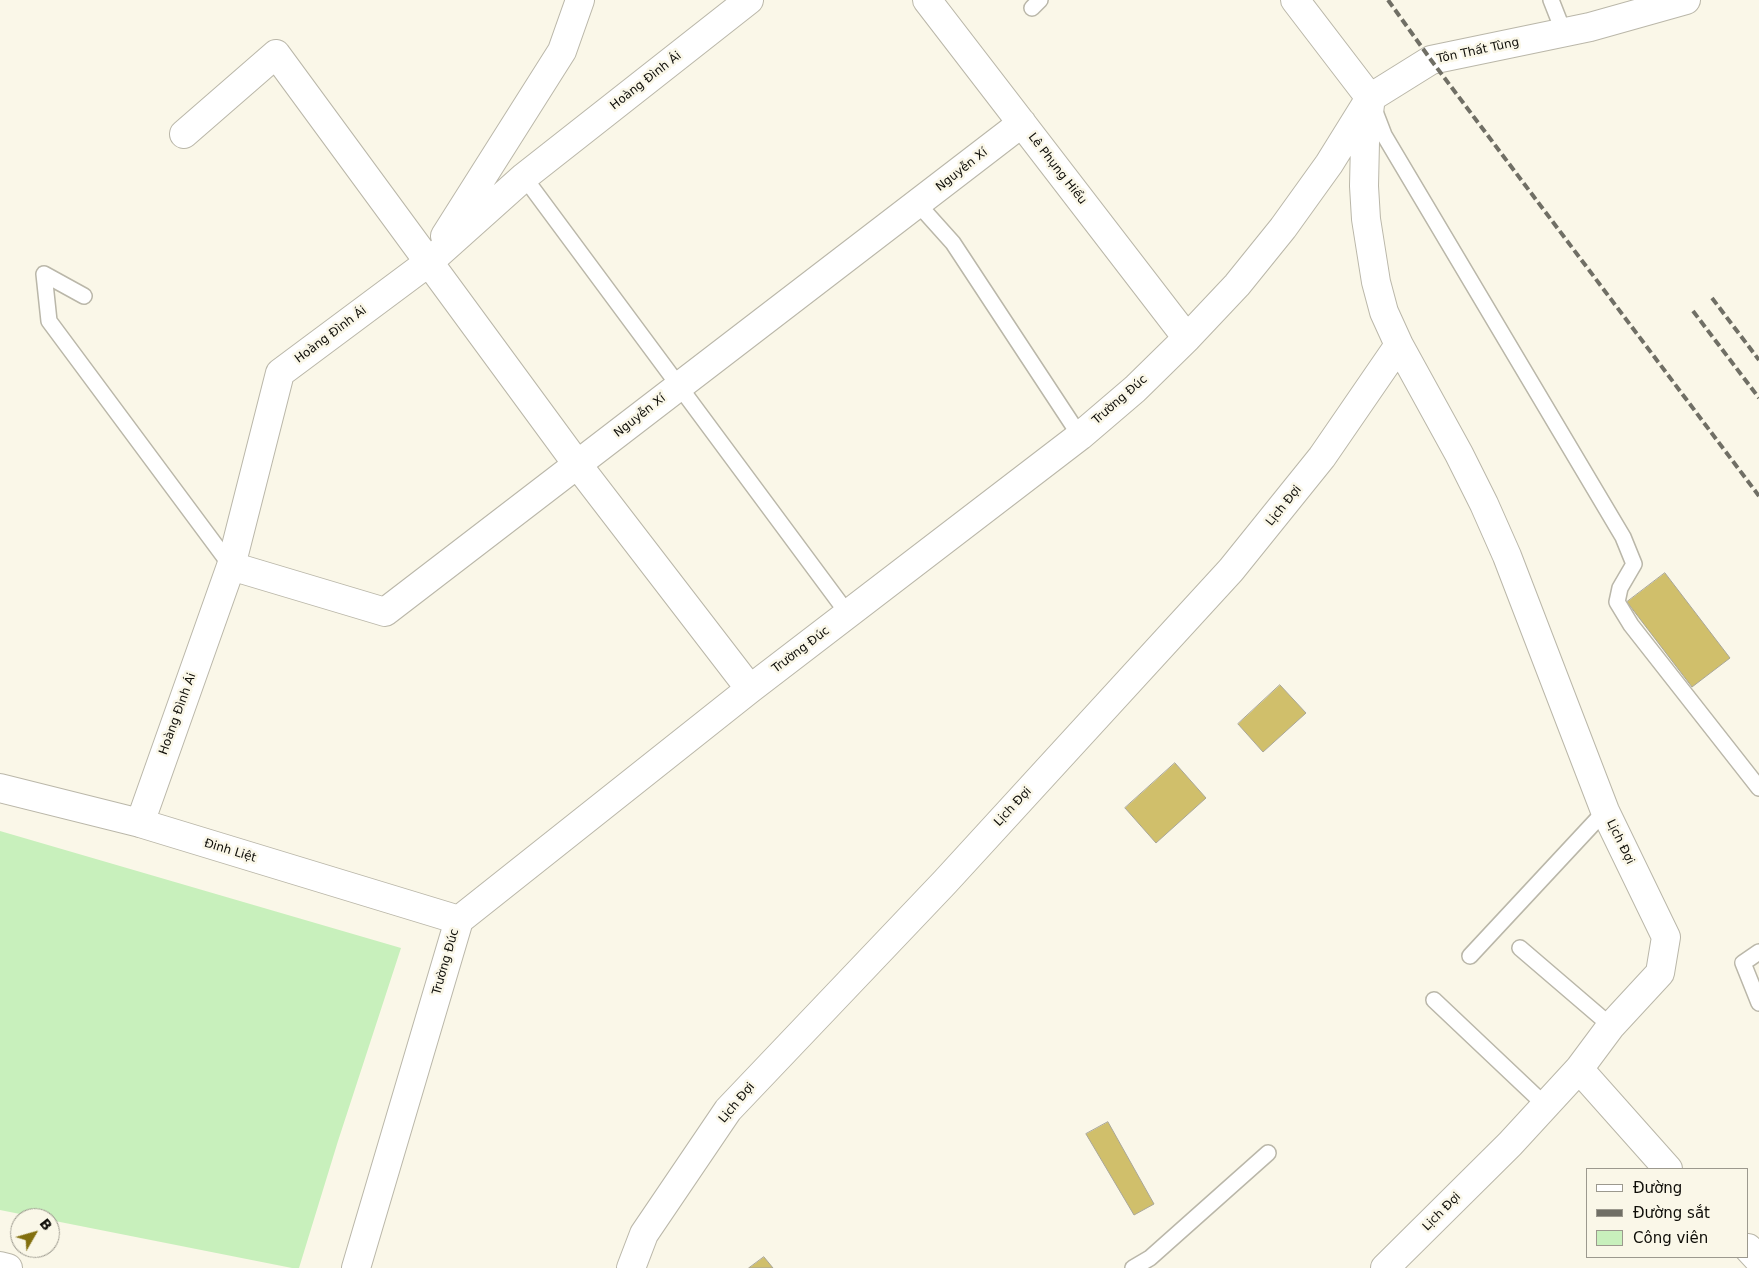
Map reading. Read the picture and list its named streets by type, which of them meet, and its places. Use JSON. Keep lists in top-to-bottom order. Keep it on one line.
{"streets":{"street":["Tôn Thất Tùng","Hoàng Đình Ái","Lê Phụng Hiểu","Nguyễn Xí","Trường Đúc","Lịch Đợi","Đinh Liệt"]},"crossings":[["Tôn Thất Tùng","Trường Đúc"],["Tôn Thất Tùng","Lịch Đợi"],["Hoàng Đình Ái","Nguyễn Xí"],["Hoàng Đình Ái","Đinh Liệt"],["Lê Phụng Hiểu","Nguyễn Xí"],["Lê Phụng Hiểu","Trường Đúc"],["Trường Đúc","Lịch Đợi"],["Trường Đúc","Đinh Liệt"]],"legend":["Đường","Đường sắt","Công viên"],"north":"top right"}
